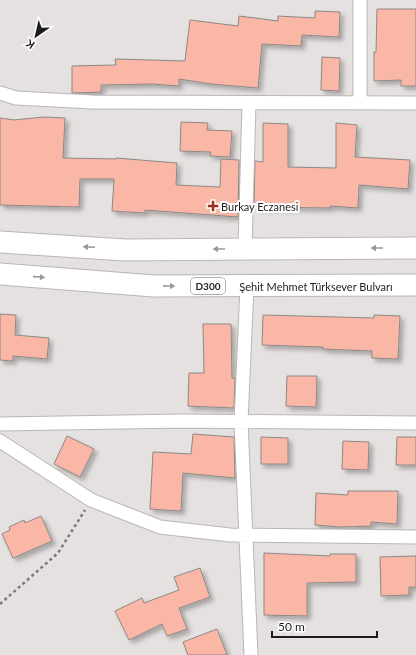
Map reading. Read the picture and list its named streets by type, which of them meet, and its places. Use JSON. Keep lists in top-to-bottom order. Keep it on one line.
{"streets":{"highway":["D300","Şehit Mehmet Türksever Bulvarı"]},"places":{"health":["Burkay Eczanesi"]},"scale_bar":"50 m","north":"bottom left"}
